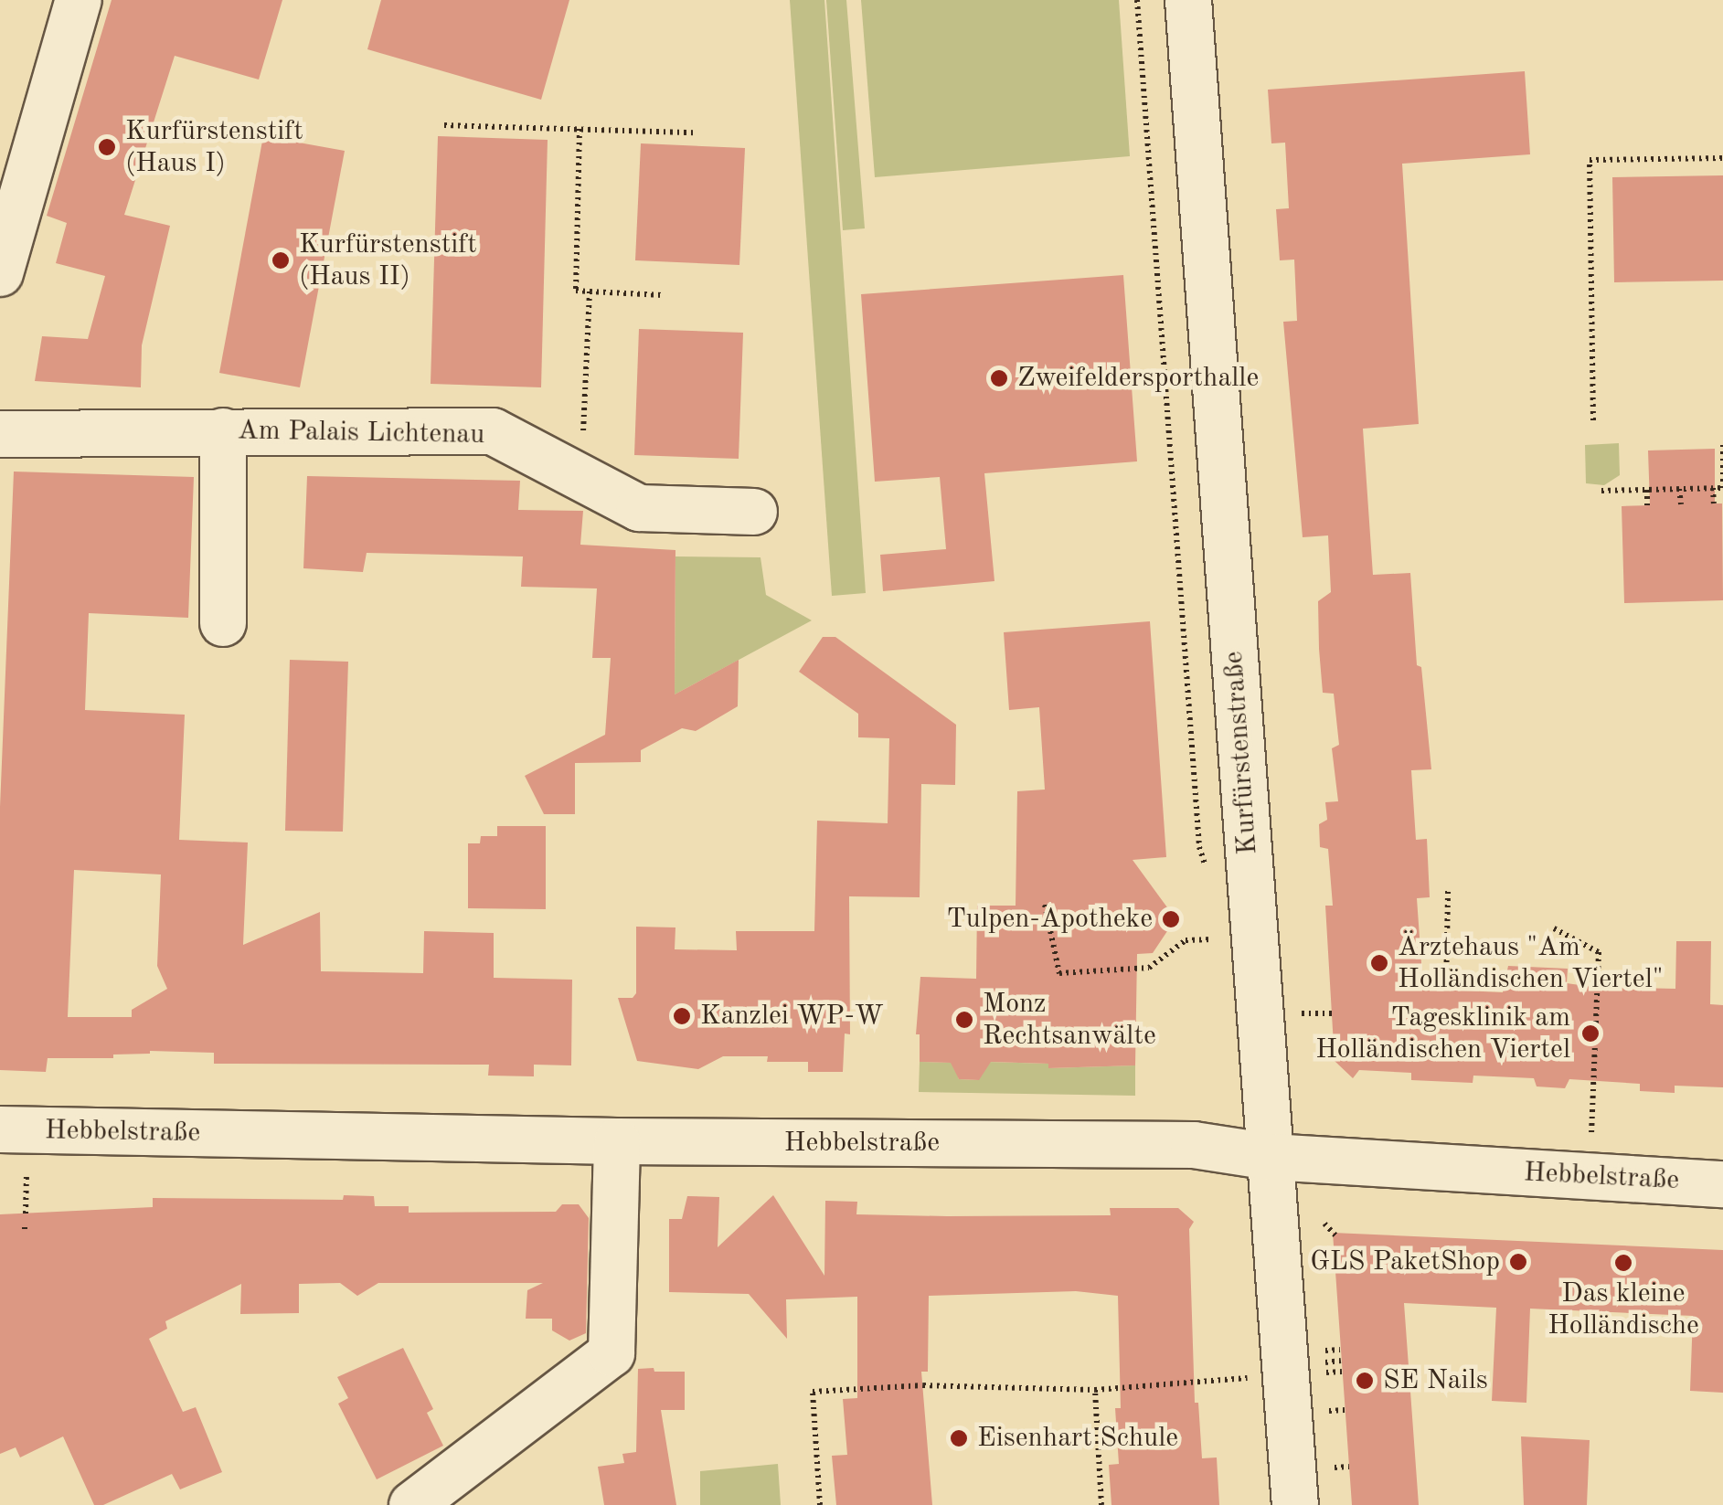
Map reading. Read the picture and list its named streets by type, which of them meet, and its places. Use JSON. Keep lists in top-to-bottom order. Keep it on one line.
{"streets":{"street":["Am Palais Lichtenau","Kurfürstenstraße","Hebbelstraße"]},"crossings":[["Kurfürstenstraße","Hebbelstraße"]],"places":["Kurfürstenstift (Haus I)","Kurfürstenstift (Haus II)","Zweifeldersporthalle","Tulpen-Apotheke","Ärztehaus \"Am Holländischen Viertel\"","Kanzlei WP-W","Monz Rechtsanwälte","Tagesklinik am Holländischen Viertel","GLS PaketShop","Das kleine Holländische","SE Nails","Eisenhart Schule"]}
